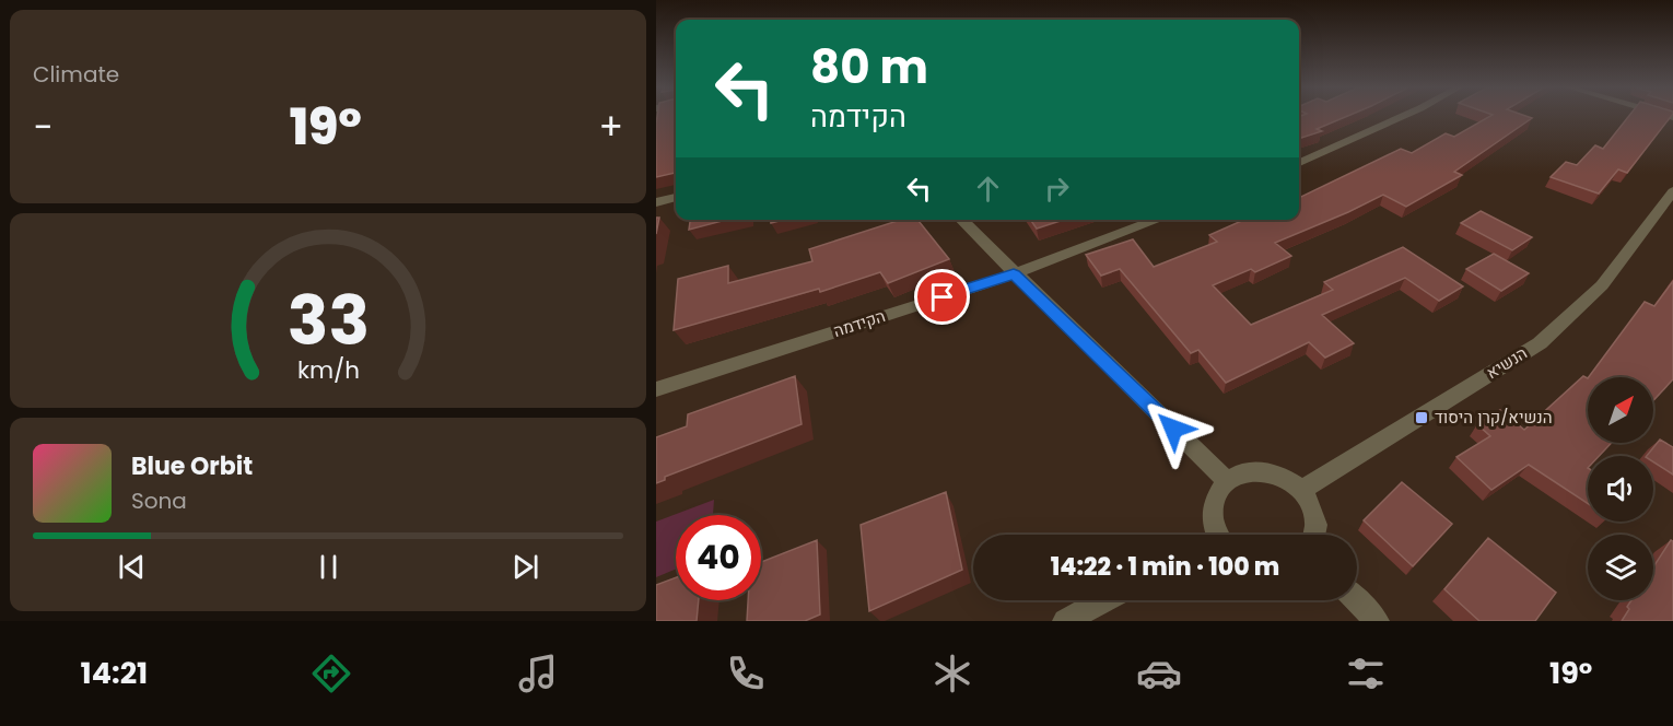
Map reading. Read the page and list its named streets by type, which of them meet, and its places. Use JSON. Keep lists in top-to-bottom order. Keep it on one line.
{"streets":{"street":["הקידמה","הנשיא"]},"places":{"transit":["הנשיא/קרן היסוד"]},"north":"top right","page":{"tile":"Climate","turn":["80 m","הקידמה"],"heat":["−","19°","+"],"song":["Blue Orbit","Sona"],"limit":"40","trip":"14:22 · 1 min · 100 m","tabs":["14:21","19°"],"gauge":["33","km/h"]}}
